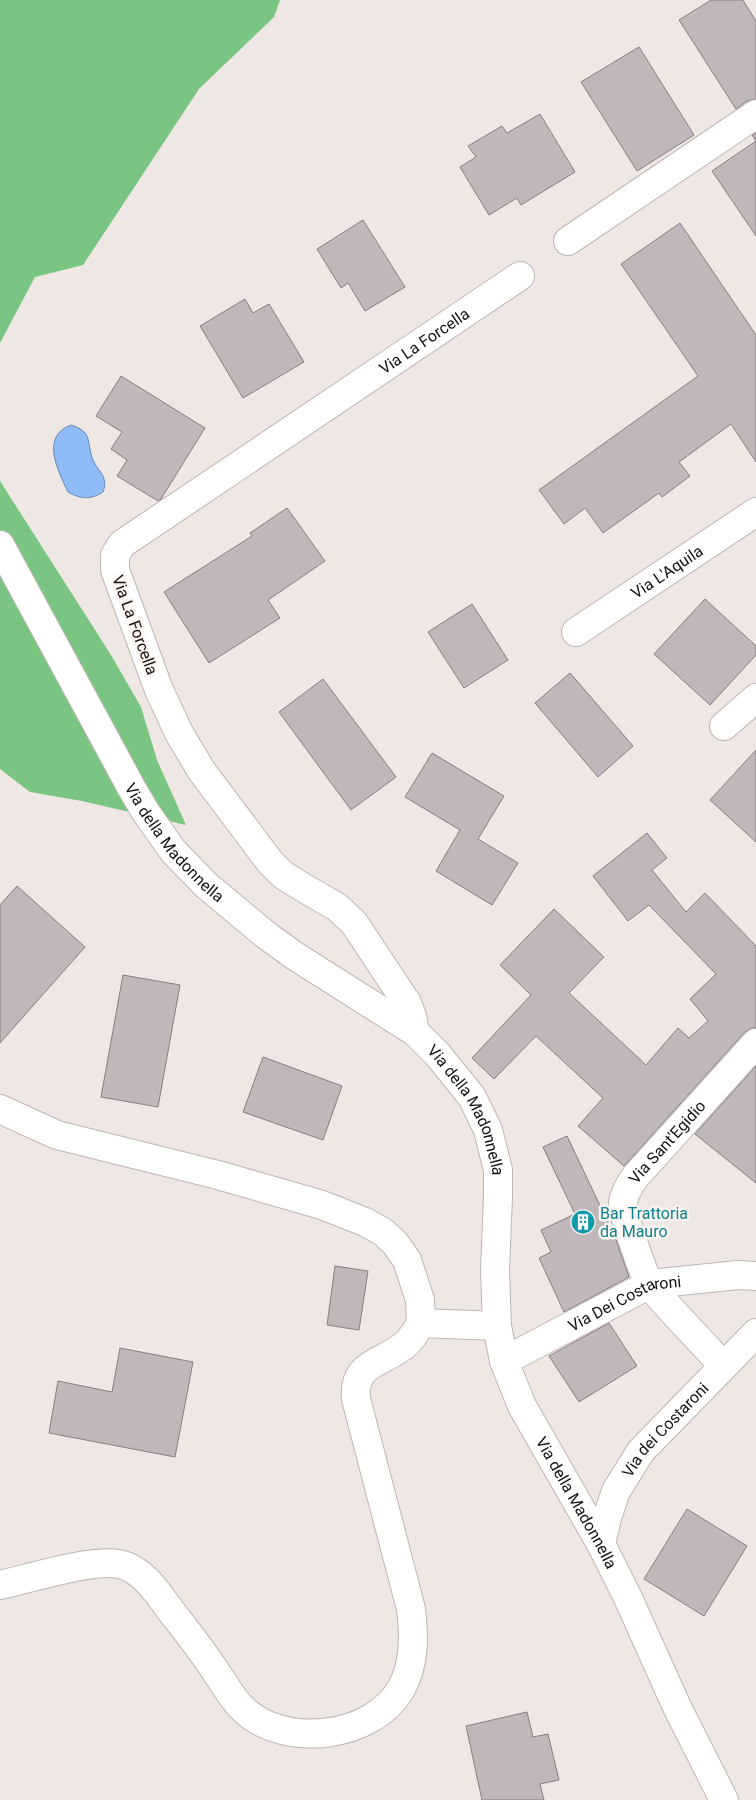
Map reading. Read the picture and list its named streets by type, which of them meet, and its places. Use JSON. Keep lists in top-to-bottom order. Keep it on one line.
{"streets":{"street":["Via La Forcella","Via L'Aquila","Via della Madonnella","Via Sant'Egidio","Via Dei Costaroni","Via dei Costaroni"]},"crossings":[["Via La Forcella","Via della Madonnella"],["Via della Madonnella","Via Dei Costaroni"],["Via della Madonnella","Via dei Costaroni"],["Via Sant'Egidio","Via Dei Costaroni"]],"places":{"building":["Bar Trattoria da Mauro"]}}
